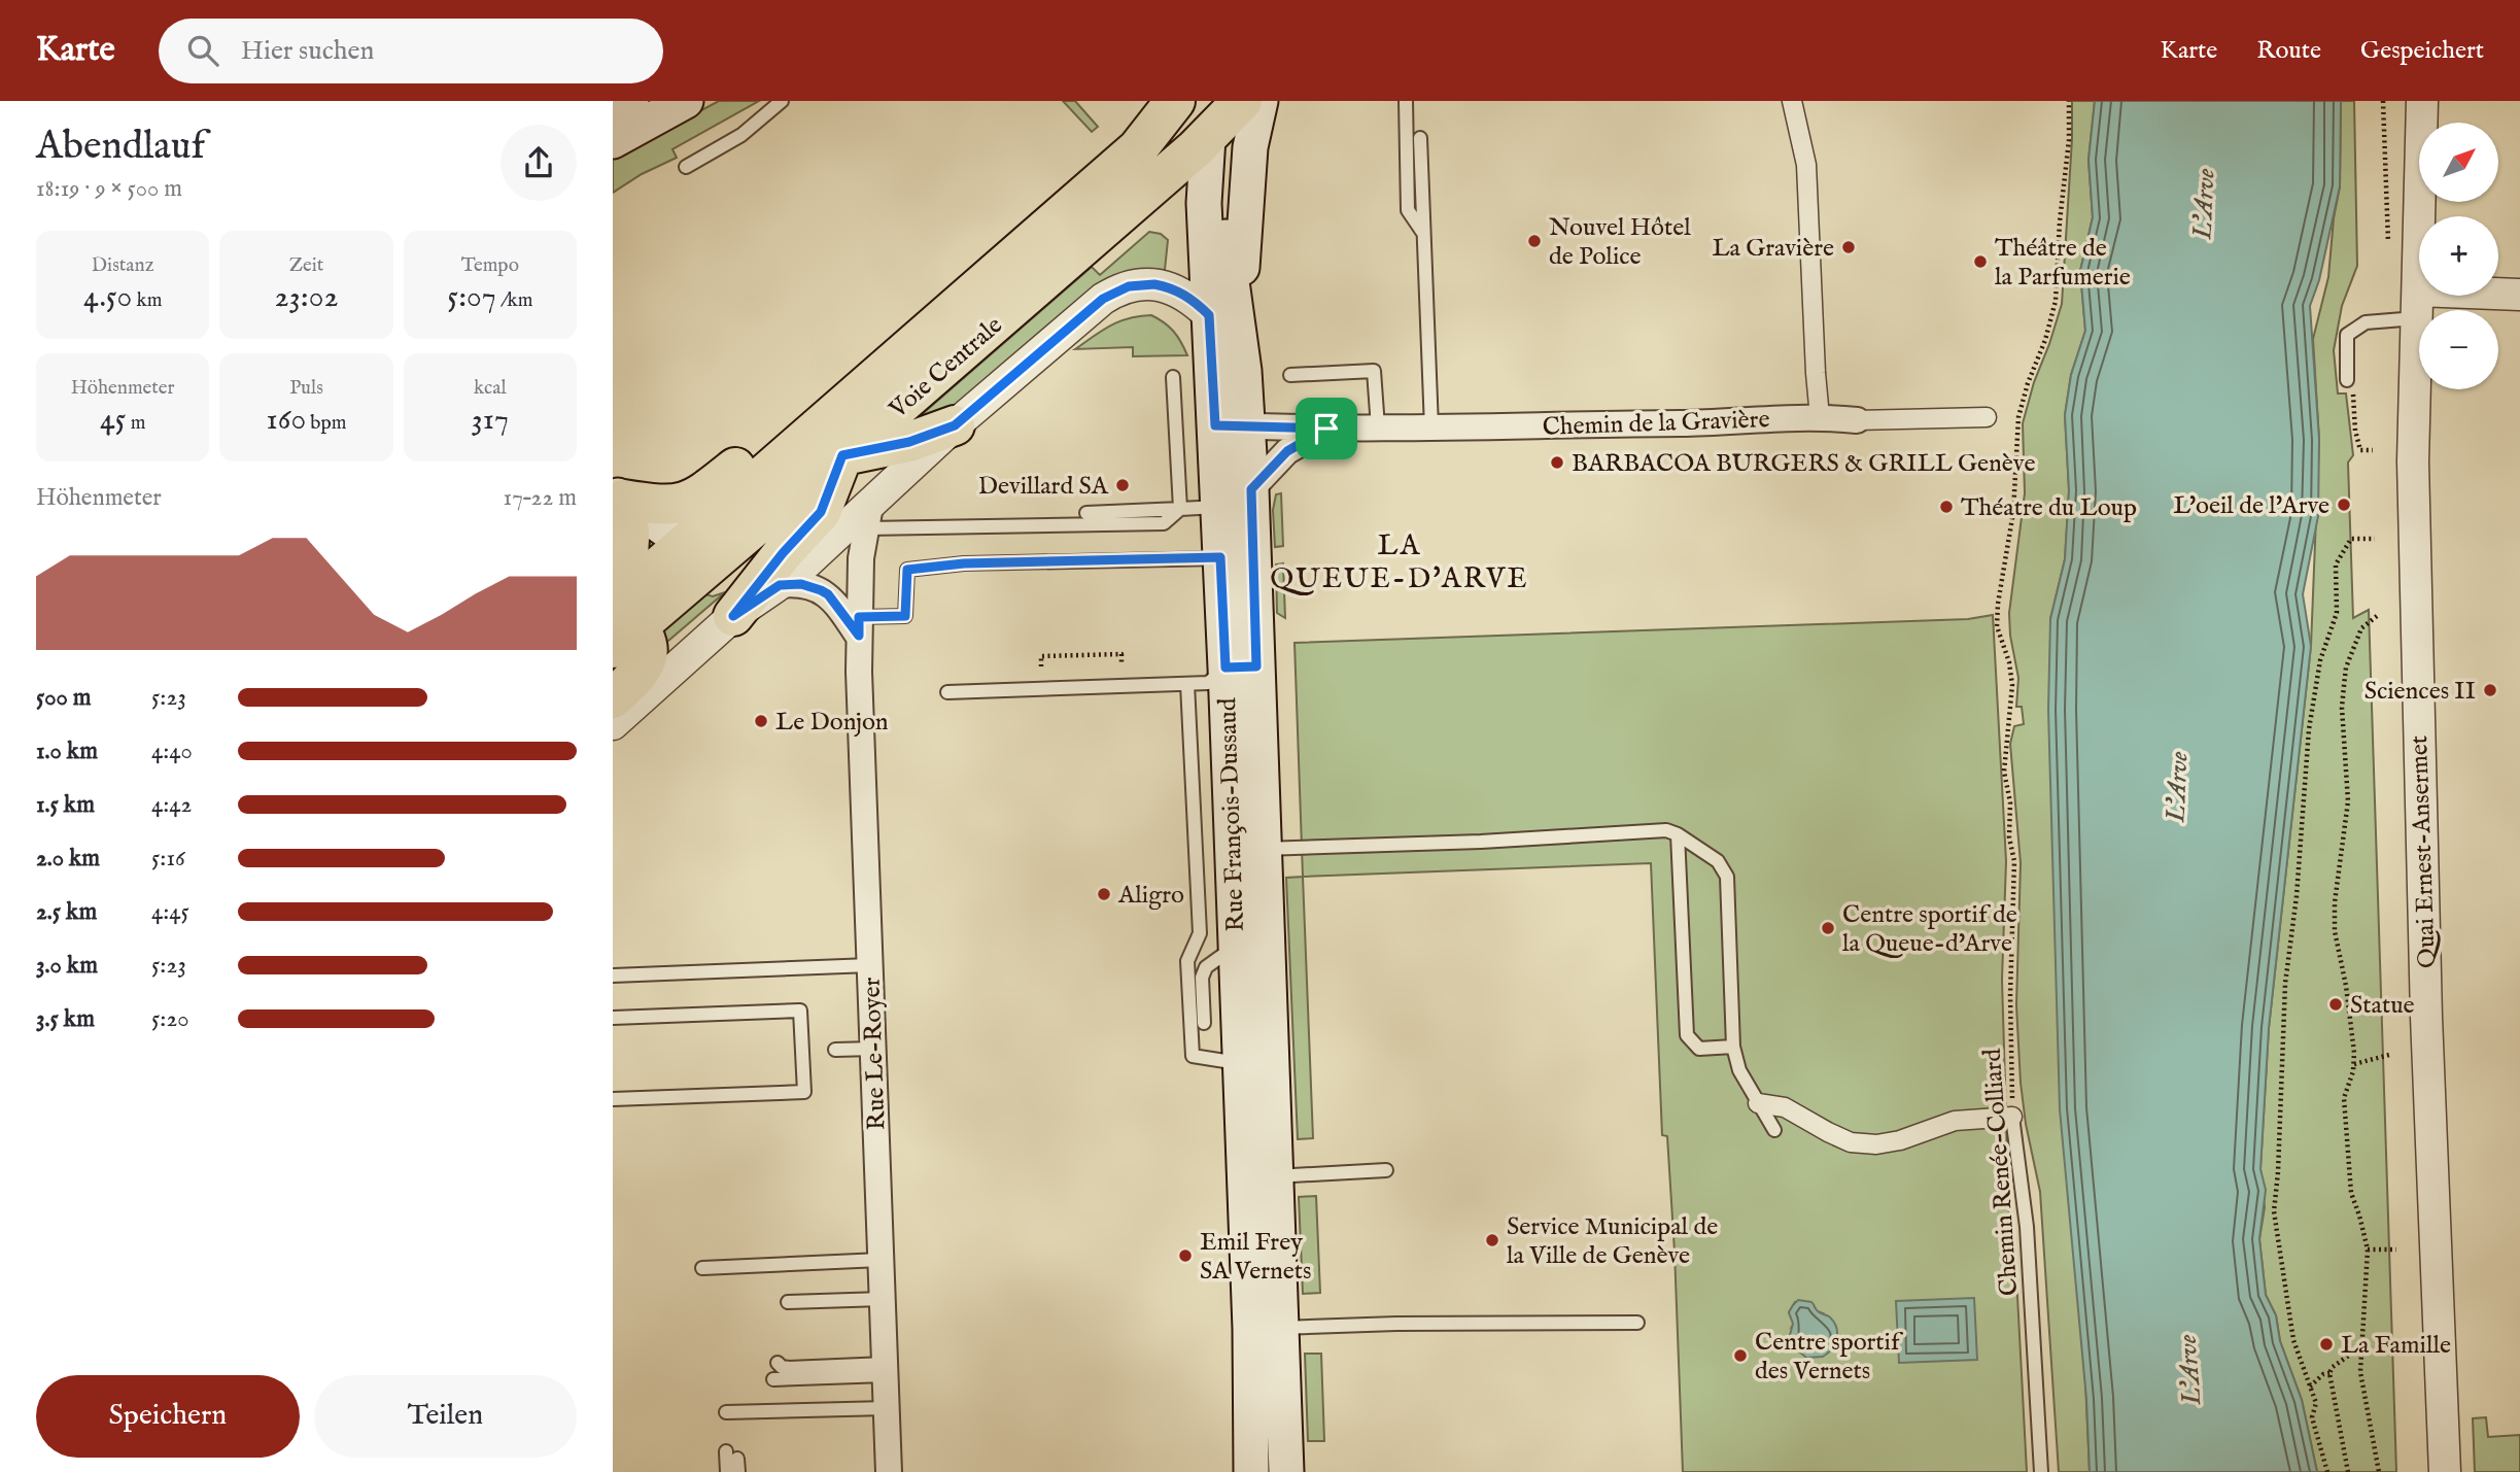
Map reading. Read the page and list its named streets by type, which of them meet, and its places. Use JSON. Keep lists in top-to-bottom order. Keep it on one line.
{"streets":{"main road":["Voie Centrale","Rue François-Dussaud"],"street":["Chemin de la Gravière","Quai Ernest-Ansermet","Rue Le-Royer"],"lane":["Chemin Renée-Colliard"]},"crossings":[["Voie Centrale","Rue François-Dussaud"],["Chemin de la Gravière","Rue François-Dussaud"]],"districts":["LA QUEUE-D'ARVE"],"water":["L'Arve"],"places":["Nouvel Hôtel de Police","La Gravière","Théâtre de la Parfumerie","BARBACOA BURGERS & GRILL Genève","Devillard SA","L'oeil de l'Arve","Théatre du Loup","Sciences II","Le Donjon","Aligro","Centre sportif de la Queue-d'Arve","Statue","Service Municipal de la Ville de Genève","Emil Frey SA Vernets","La Famille","Centre sportif des Vernets"],"north":"top right","page":{"header":"Karte","search":"Hier suchen","nav":["Karte","Route","Gespeichert"],"heading":["Abendlauf","18:19 · 9 × 500 m"],"map_buttons":["+","−"],"stats":[["Distanz","4.50 km"],["Zeit","23:02"],["Tempo","5:07 /km"],["Höhenmeter","45 m"],["Puls","160 bpm"],["kcal","317"]],"chart":["Höhenmeter","17–22 m"],"list":[{"name":"500 m","note":"5:23"},{"name":"1.0 km","note":"4:40"},{"name":"1.5 km","note":"4:42"},{"name":"2.0 km","note":"5:16"},{"name":"2.5 km","note":"4:45"},{"name":"3.0 km","note":"5:23"},{"name":"3.5 km","note":"5:20"}],"buttons":["Speichern","Teilen"]}}
